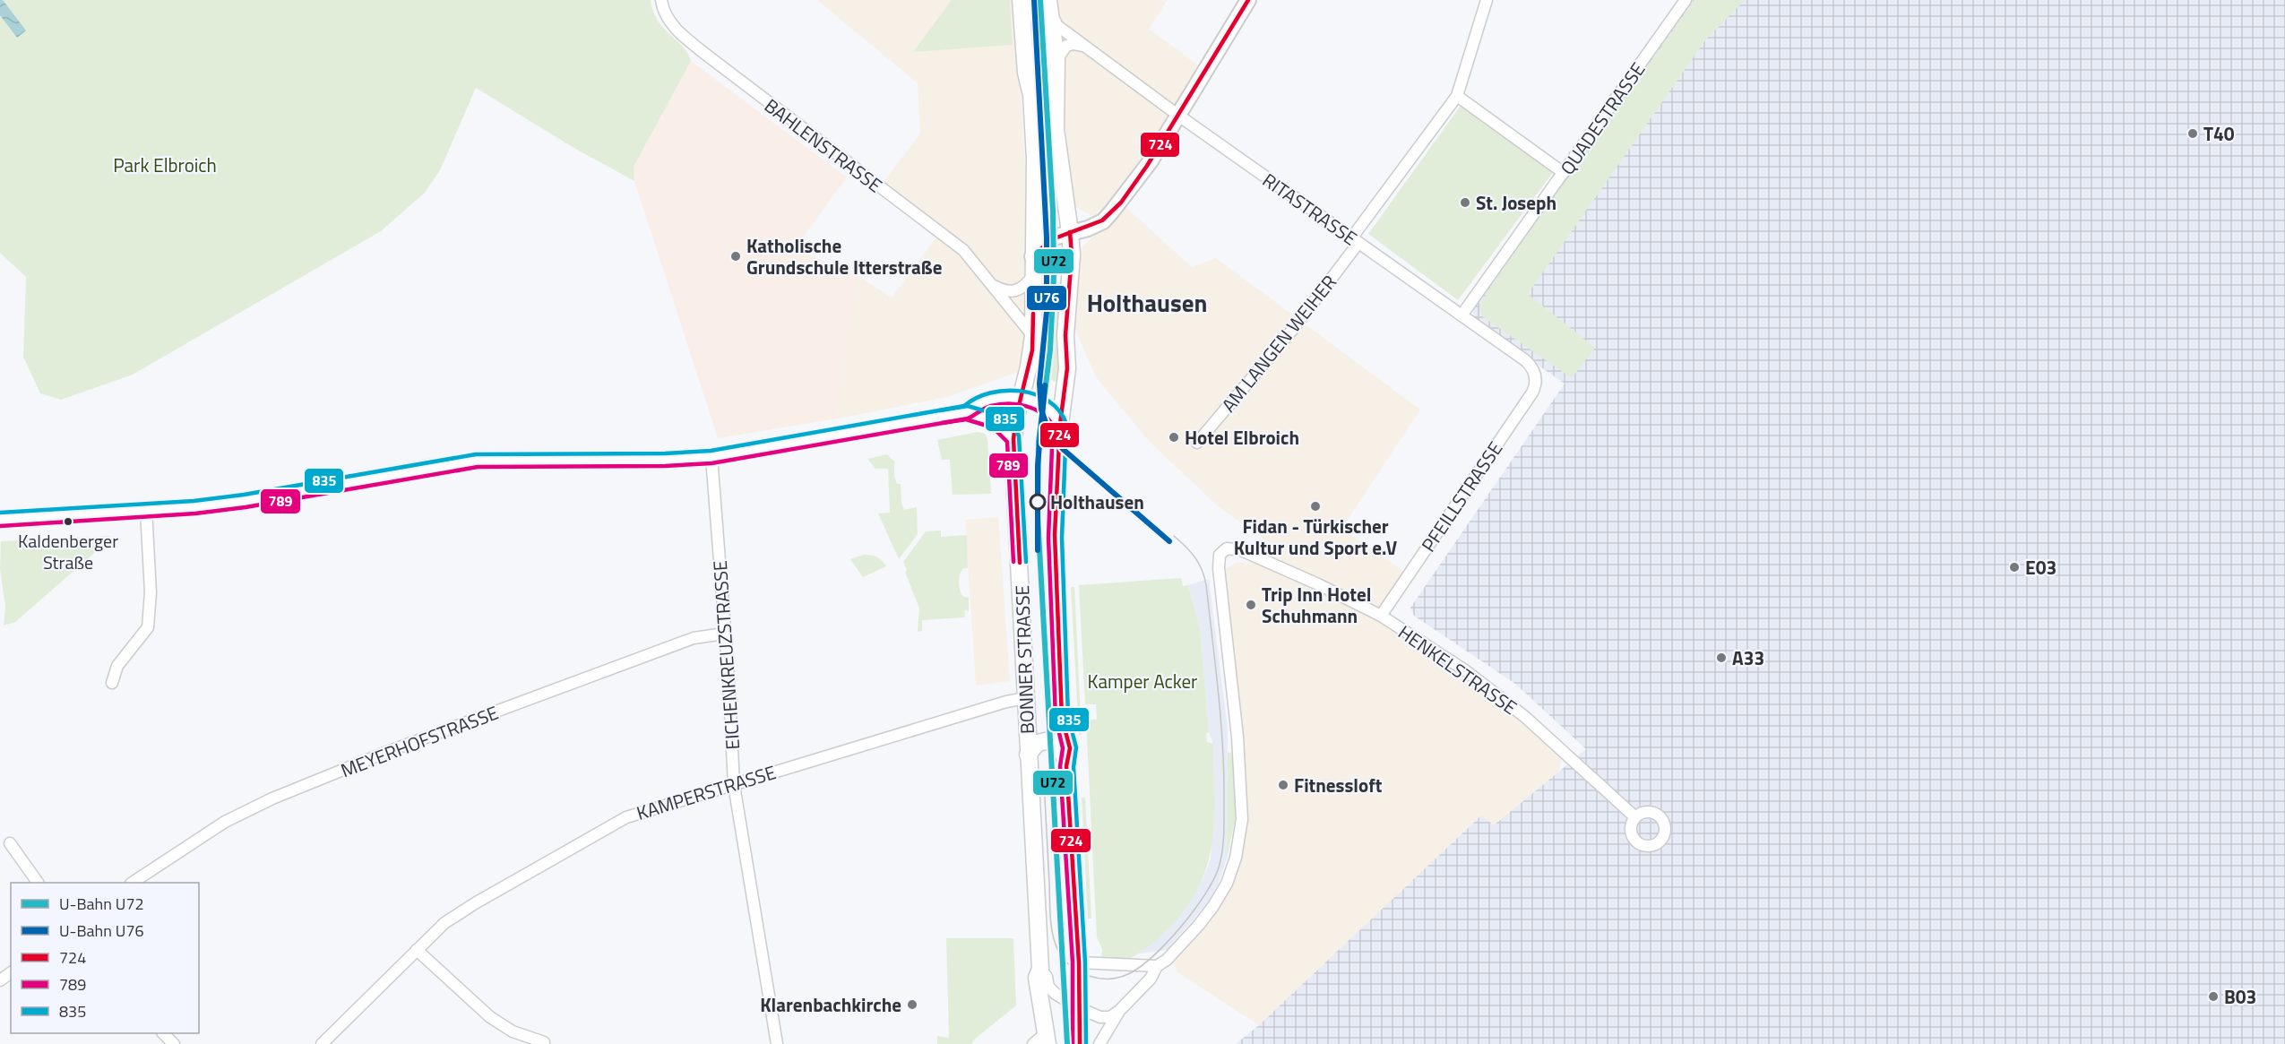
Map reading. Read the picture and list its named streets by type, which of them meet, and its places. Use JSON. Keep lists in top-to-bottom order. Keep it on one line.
{"streets":{"main road":["BONNER STRASSE"],"street":["QUADESTRASSE","BAHLENSTRASSE","RITASTRASSE","AM LANGEN WEIHER","PFEILLSTRASSE","EICHENKREUZSTRASSE","HENKELSTRASSE","MEYERHOFSTRASSE","KAMPERSTRASSE"]},"crossings":[["QUADESTRASSE","RITASTRASSE"],["BAHLENSTRASSE","BONNER STRASSE"],["RITASTRASSE","AM LANGEN WEIHER"],["RITASTRASSE","PFEILLSTRASSE"],["RITASTRASSE","BONNER STRASSE"],["PFEILLSTRASSE","HENKELSTRASSE"],["EICHENKREUZSTRASSE","MEYERHOFSTRASSE"],["EICHENKREUZSTRASSE","KAMPERSTRASSE"],["BONNER STRASSE","KAMPERSTRASSE"]],"districts":["Holthausen"],"parks":["Park Elbroich","Kamper Acker"],"places":["T40","St. Joseph","Katholische Grundschule Itterstraße","Hotel Elbroich","Holthausen","Fidan - Türkischer Kultur und Sport e.V","Kaldenberger Straße","E03","Trip Inn Hotel Schuhmann","A33","Fitnessloft","B03","Klarenbachkirche"],"lines":["metro line U72","metro line U76","transit line 724","transit line 835","transit line 789"],"legend":["U-Bahn U72","U-Bahn U76","724","789","835"]}
